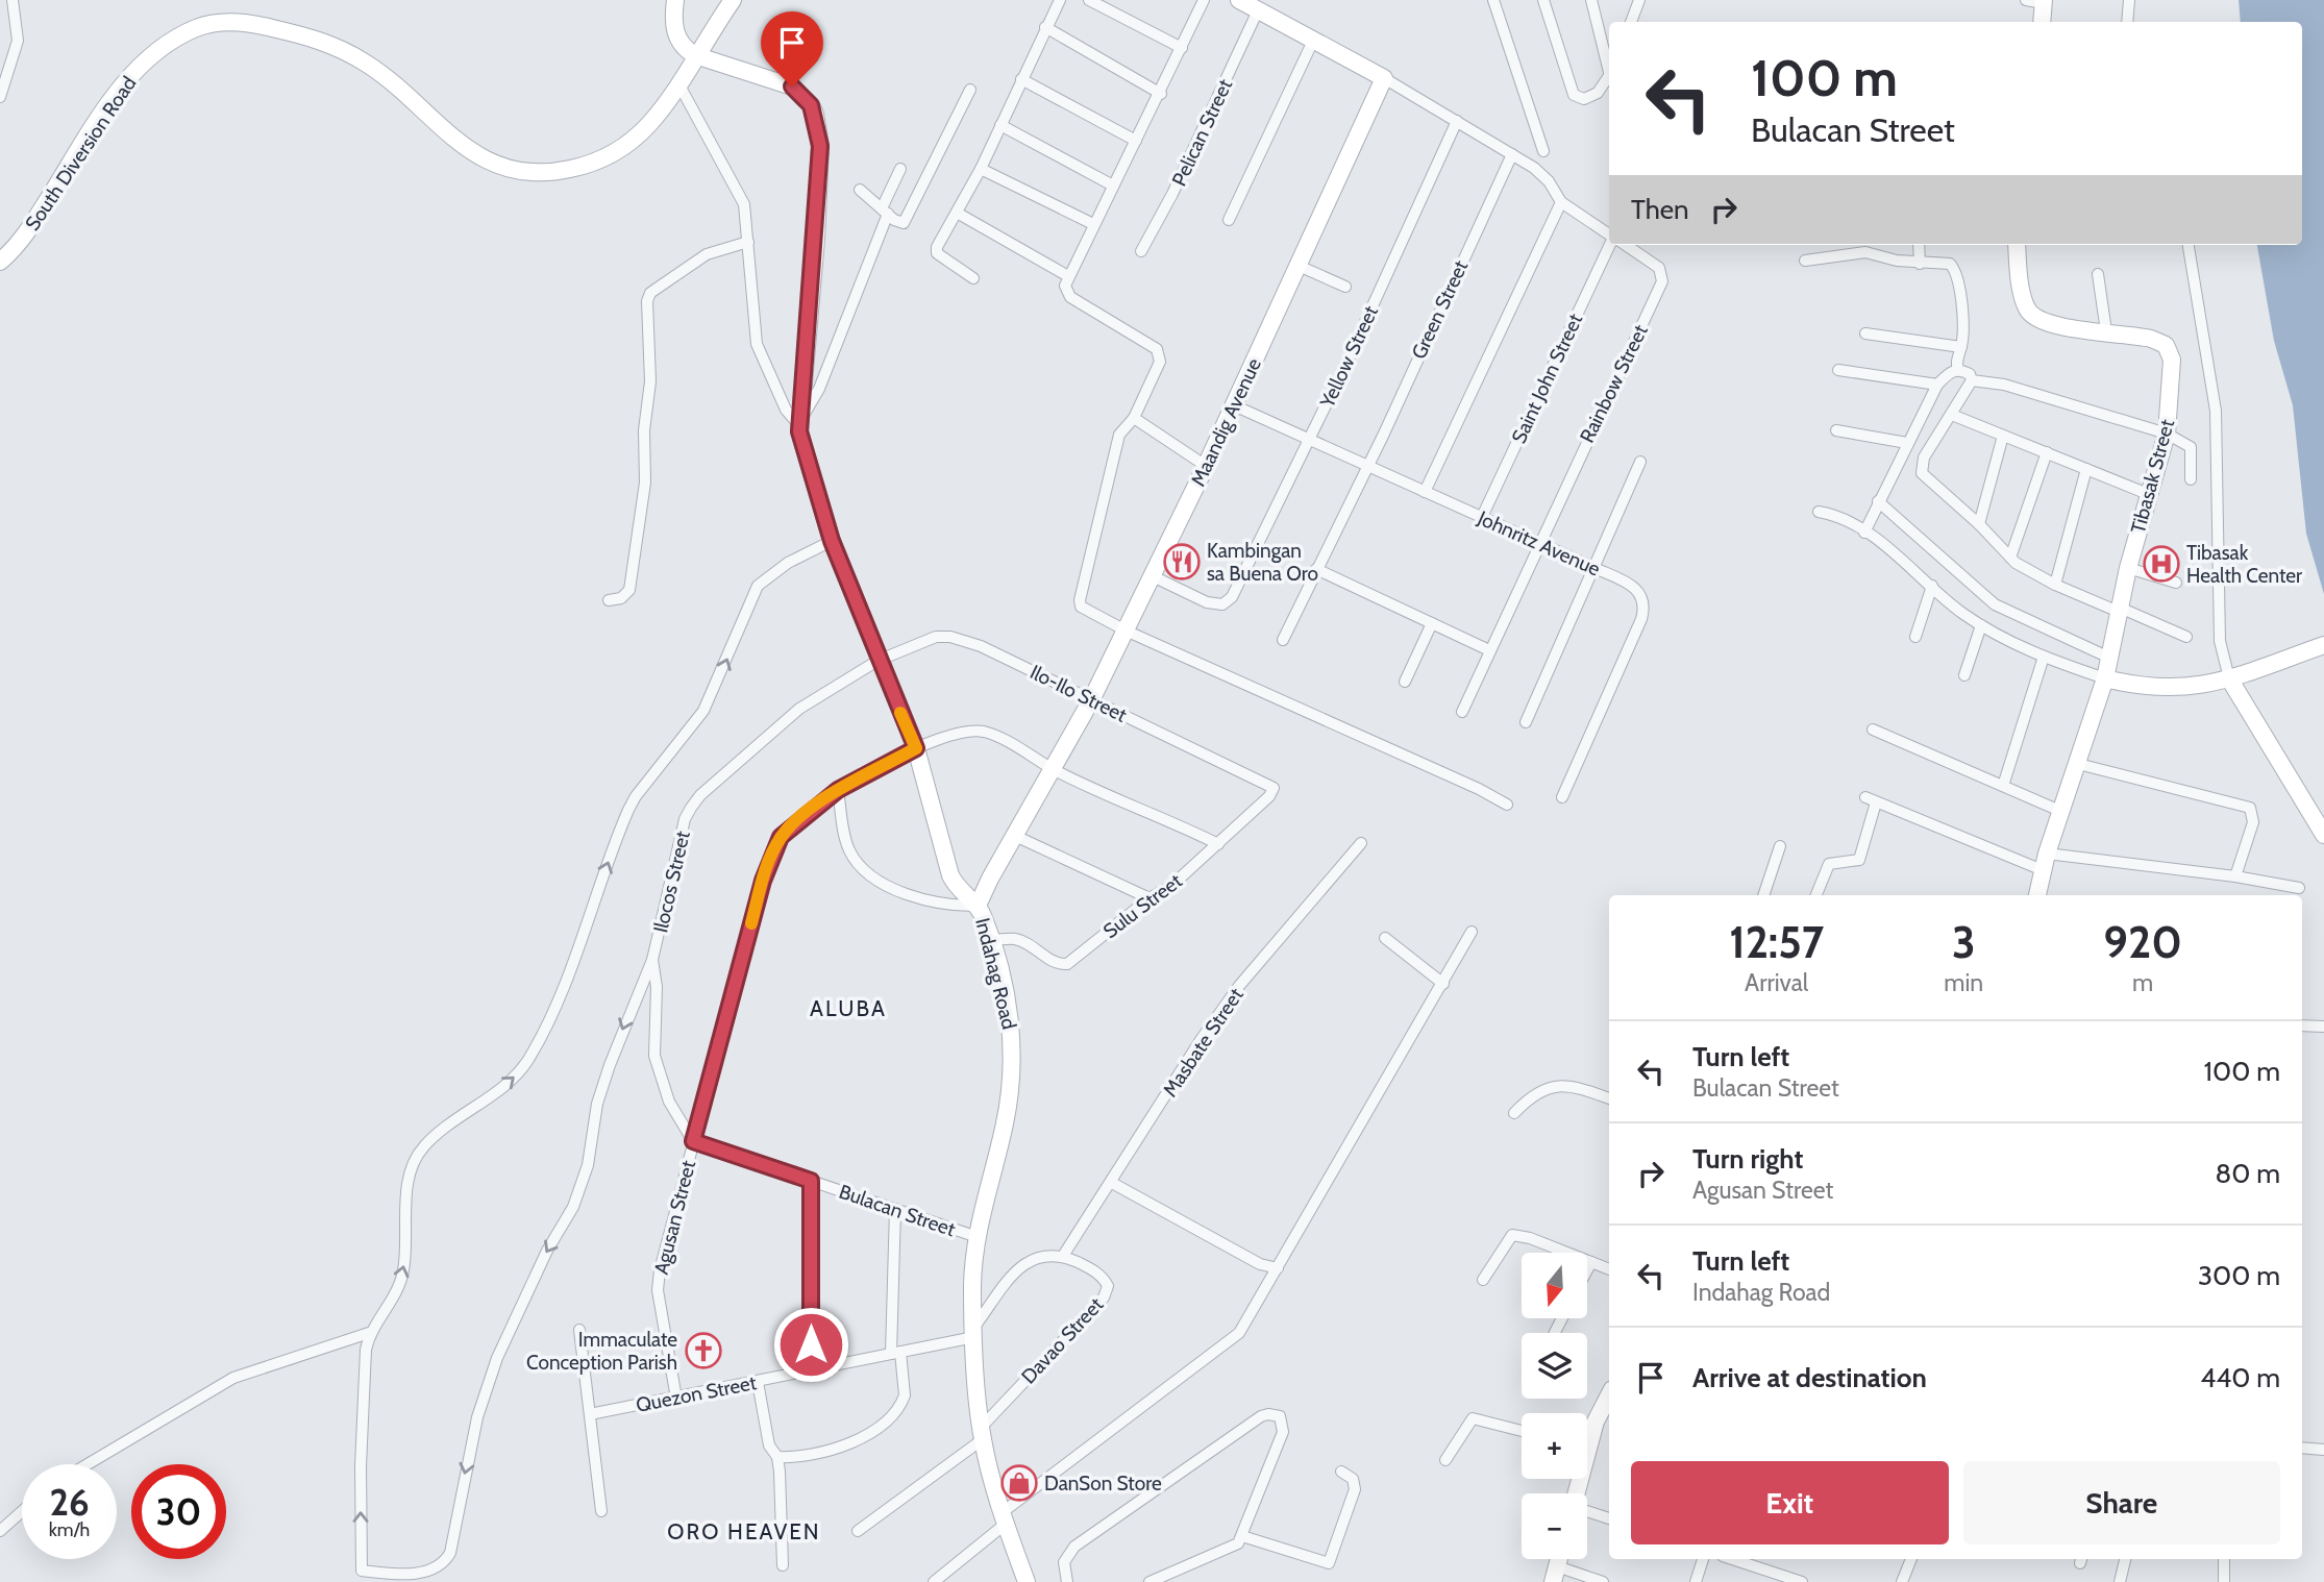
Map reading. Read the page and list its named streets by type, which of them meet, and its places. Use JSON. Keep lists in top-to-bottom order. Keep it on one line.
{"streets":{"main road":["South Diversion Road","Maandig Avenue","Tibasak Street","Indahag Road"],"street":["Pelican Street","Green Street","Yellow Street","Saint John Street","Rainbow Street","Johnritz Avenue","Ilo-Ilo Street","Ilocos Street","Sulu Street","Masbate Street","Bulacan Street","Agusan Street","Davao Street","Quezon Street"]},"crossings":[["South Diversion Road","Indahag Road"],["Green Street","Johnritz Avenue"],["Yellow Street","Maandig Avenue"],["Yellow Street","Johnritz Avenue"],["Saint John Street","Johnritz Avenue"],["Rainbow Street","Johnritz Avenue"],["Maandig Avenue","Johnritz Avenue"],["Maandig Avenue","Ilo-Ilo Street"],["Maandig Avenue","Indahag Road"],["Maandig Avenue","Agusan Street"],["Ilo-Ilo Street","Ilocos Street"],["Ilo-Ilo Street","Sulu Street"],["Ilo-Ilo Street","Indahag Road"],["Ilocos Street","Indahag Road"],["Ilocos Street","Bulacan Street"],["Ilocos Street","Agusan Street"],["Sulu Street","Indahag Road"],["Sulu Street","Agusan Street"],["Indahag Road","Bulacan Street"],["Indahag Road","Agusan Street"],["Indahag Road","Davao Street"],["Indahag Road","Quezon Street"],["Masbate Street","Davao Street"],["Bulacan Street","Agusan Street"],["Agusan Street","Quezon Street"]],"districts":["ALUBA","ORO HEAVEN"],"places":{"restaurant":["Kambingan sa Buena Oro"],"hospital":["Tibasak Health Center"],"church":["Immaculate Conception Parish"],"shop":["DanSon Store"]},"north":"bottom","page":{"turn":["100 m","Bulacan Street"],"then":"Then","eta":["12:57","Arrival","3","min","920","m"],"list":[{"name":"Turn left","note":"Bulacan Street","value":"100 m"},{"name":"Turn right","note":"Agusan Street","value":"80 m"},{"name":"Turn left","note":"Indahag Road","value":"300 m"},{"name":"Arrive at destination","value":"440 m"}],"map_buttons":["+","−"],"buttons":["Exit","Share"],"speed":"26 km/h","limit":"30"}}
